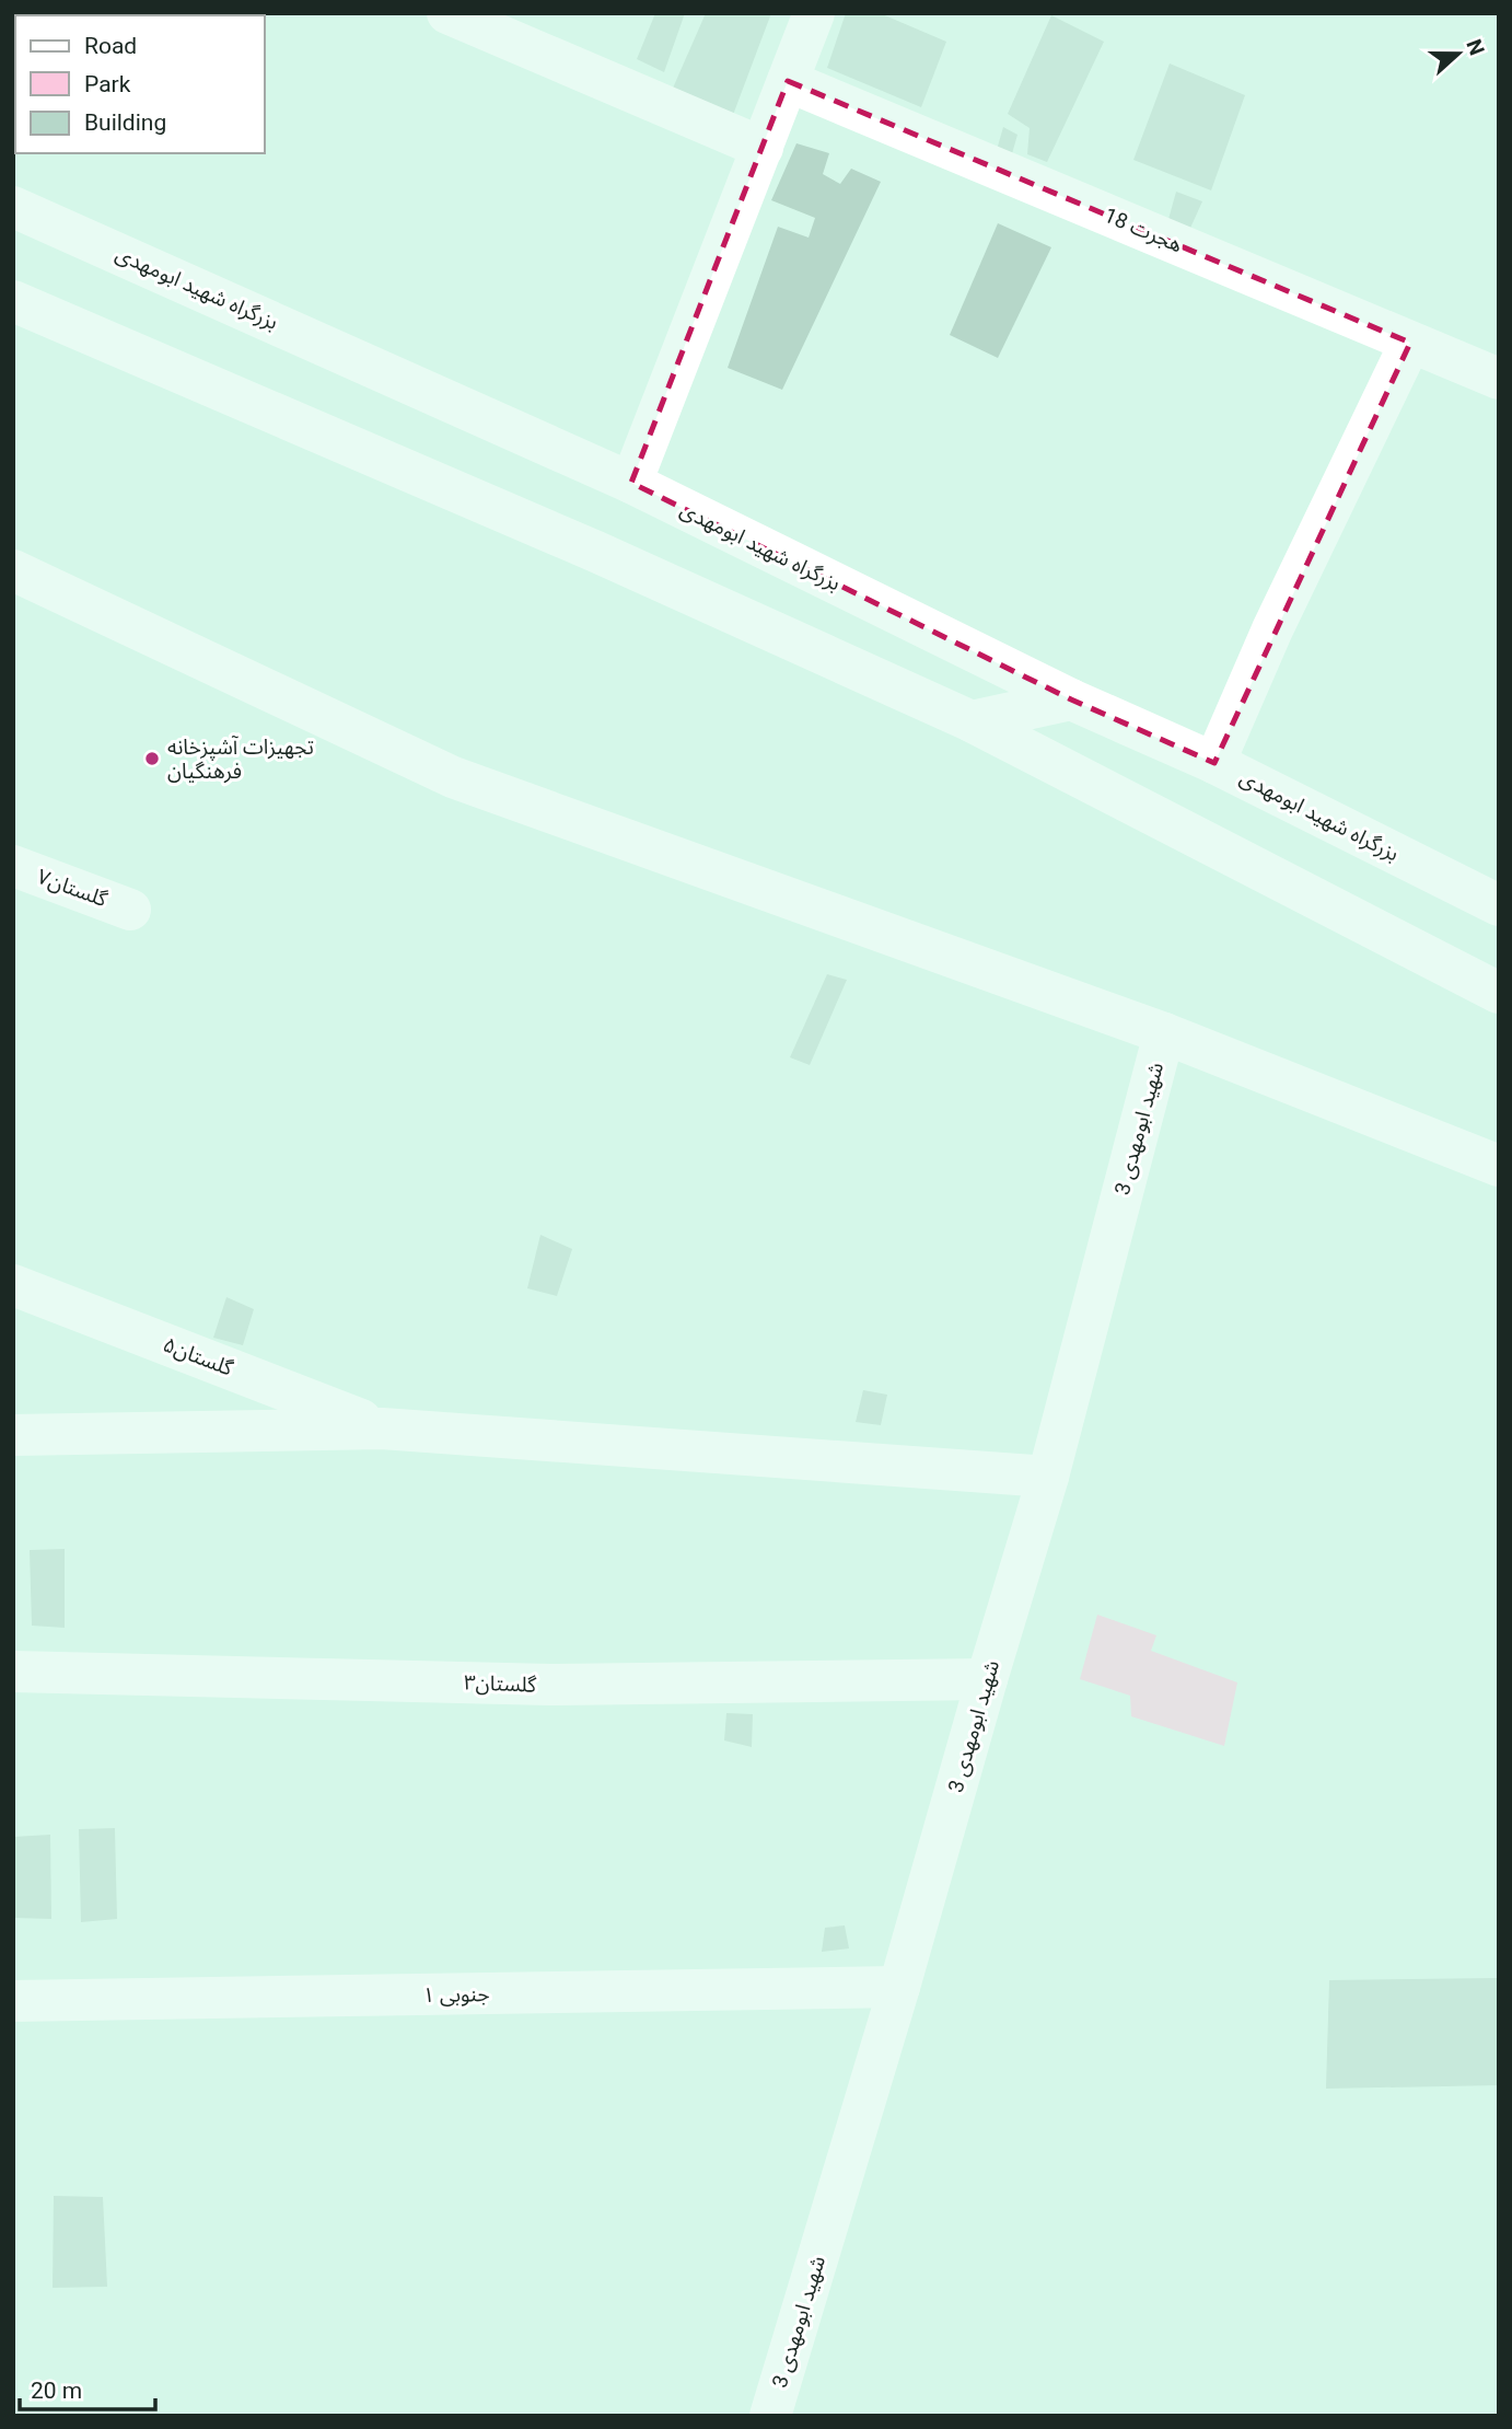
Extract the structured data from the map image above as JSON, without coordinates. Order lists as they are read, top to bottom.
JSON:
{
  "streets": {
    "main road": [
      "هجرت 18",
      "بزرگراه شهید ابومهدی",
      "گلستان۷",
      "شهید ابومهدی 3",
      "گلستان۵",
      "گلستان۳",
      "جنوبی ۱"
    ]
  },
  "crossings": [
    ["شهید ابومهدی 3", "گلستان۳"],
    ["شهید ابومهدی 3", "جنوبی ۱"]
  ],
  "places": ["تجهیزات آشپزخانه فرهنگیان"],
  "legend": ["Road", "Park", "Building"],
  "scale_bar": "20 m",
  "north": "right"
}
